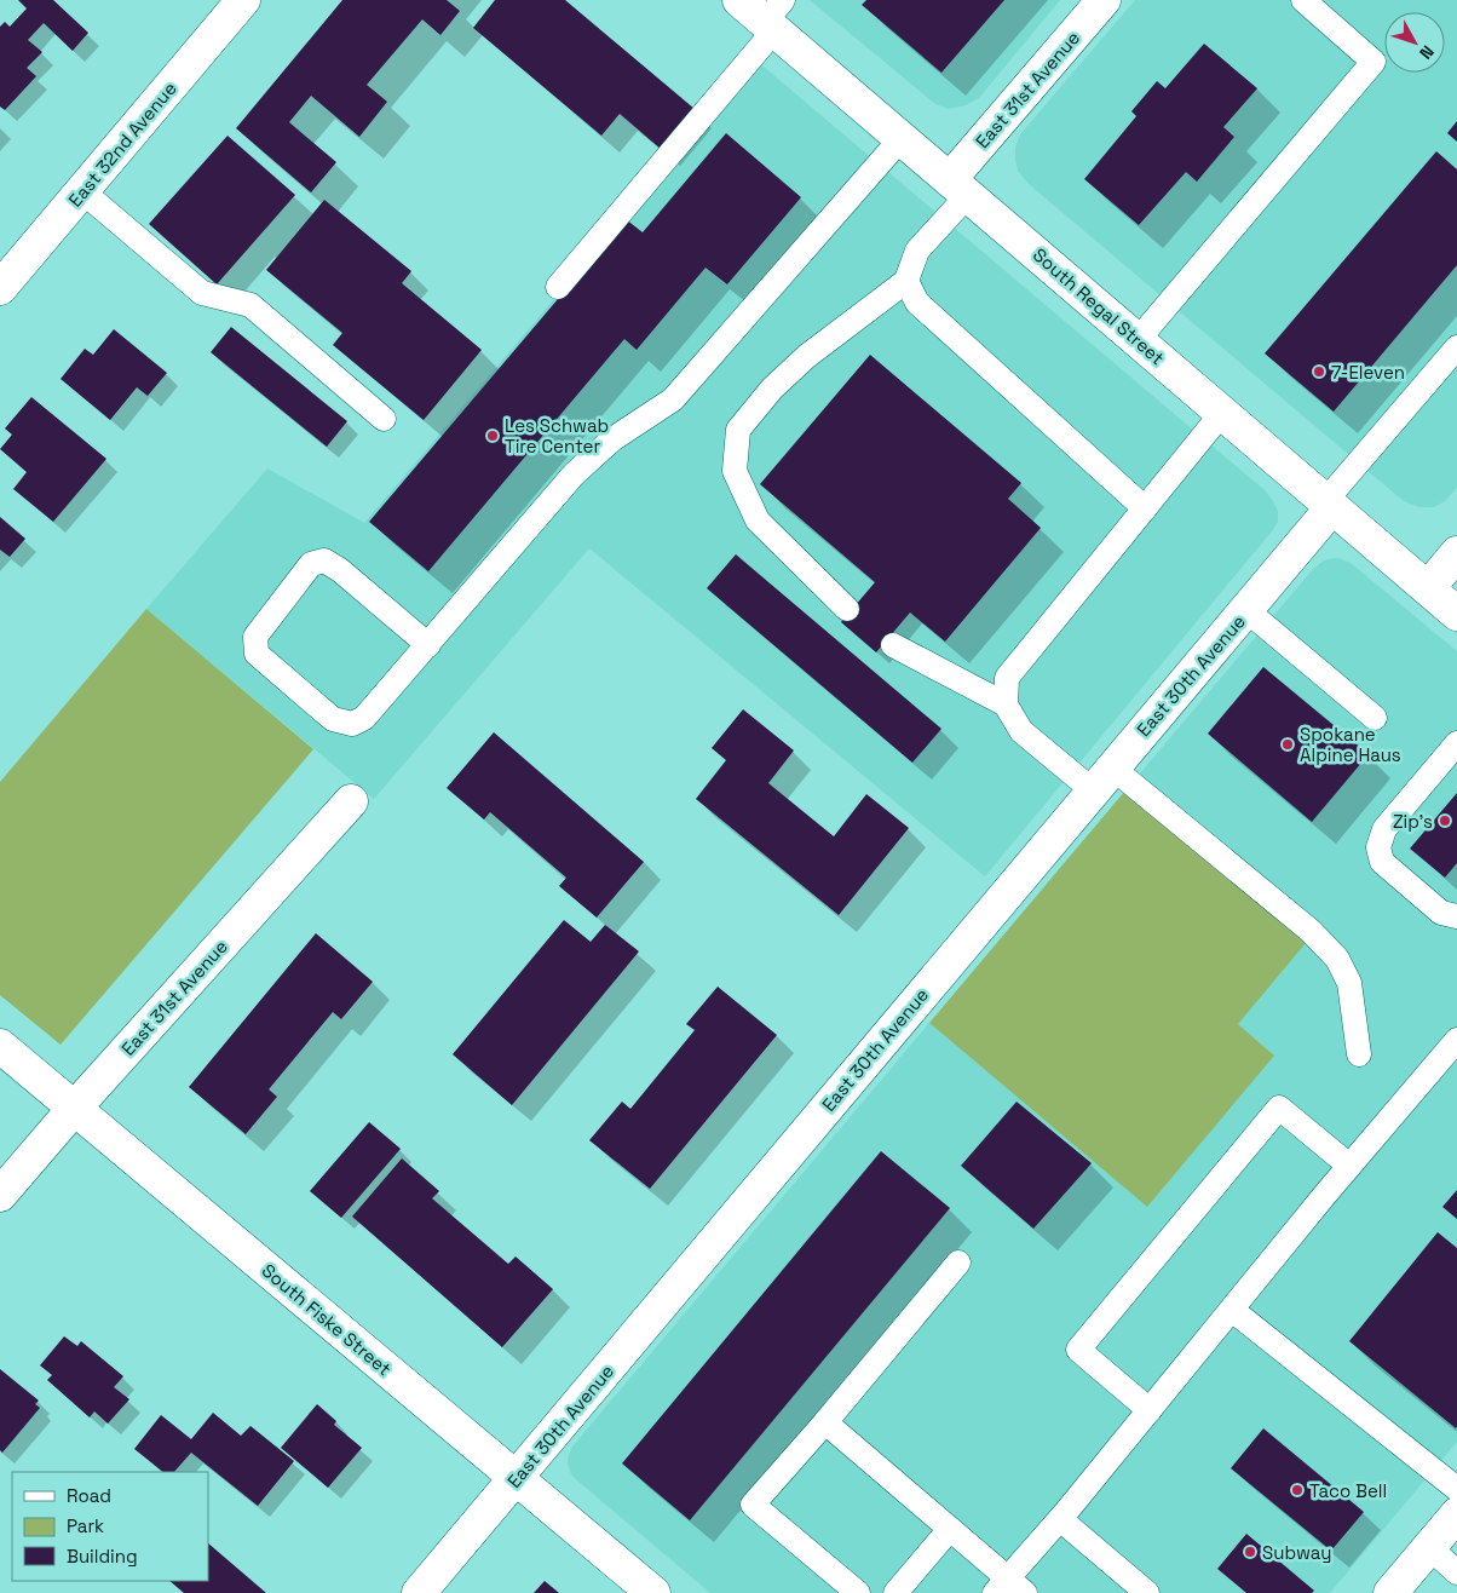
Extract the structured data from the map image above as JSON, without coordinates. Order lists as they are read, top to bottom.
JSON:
{
  "streets": {
    "street": [
      "East 31st Avenue",
      "East 32nd Avenue",
      "South Regal Street",
      "East 30th Avenue",
      "South Fiske Street"
    ]
  },
  "crossings": [
    ["East 31st Avenue", "South Regal Street"],
    ["East 31st Avenue", "South Fiske Street"],
    ["South Regal Street", "East 30th Avenue"],
    ["East 30th Avenue", "South Fiske Street"]
  ],
  "places": [
    "7-Eleven",
    "Les Schwab Tire Center",
    "Spokane Alpine Haus",
    "Zip's",
    "Taco Bell",
    "Subway"
  ],
  "legend": ["Road", "Park", "Building"],
  "north": "bottom right"
}
